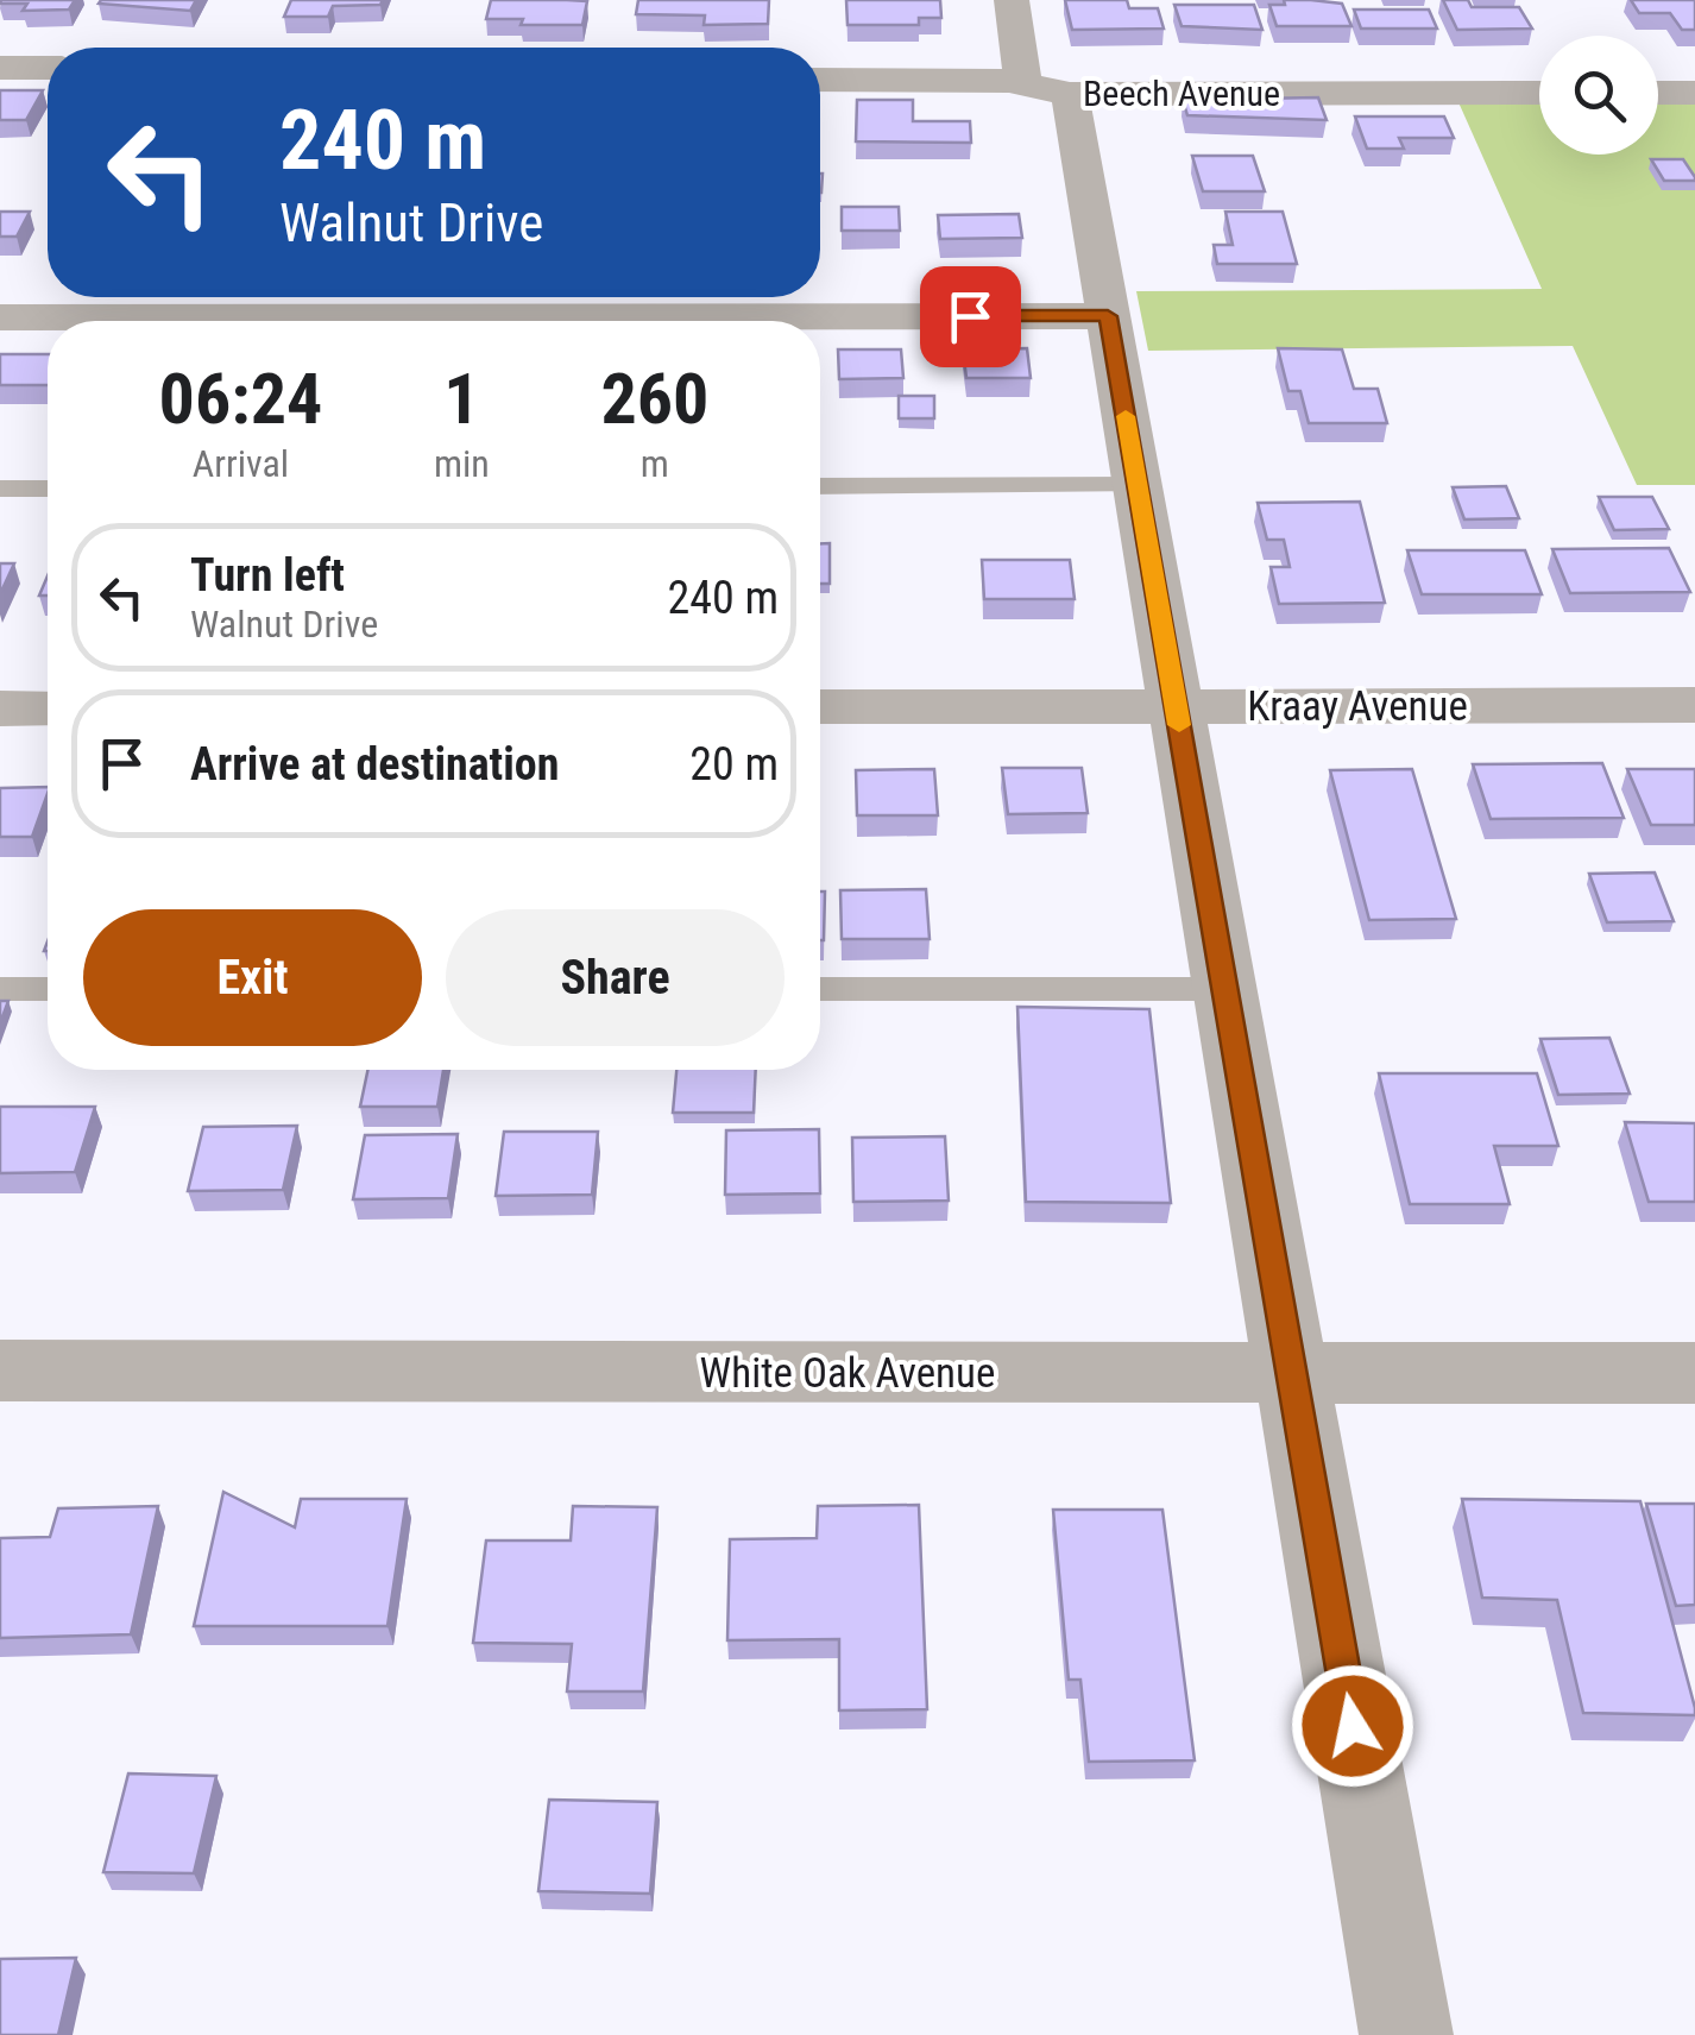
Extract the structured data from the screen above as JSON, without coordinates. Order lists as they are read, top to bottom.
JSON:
{
  "streets": {
    "street": ["Beech Avenue", "Kraay Avenue", "White Oak Avenue"]
  },
  "page": {
    "turn": ["240 m", "Walnut Drive"],
    "eta": [
      "06:24",
      "Arrival",
      "1",
      "min",
      "260",
      "m"
    ],
    "list": [
      {
        "name": "Turn left",
        "note": "Walnut Drive",
        "value": "240 m"
      },
      {
        "name": "Arrive at destination",
        "value": "20 m"
      }
    ],
    "buttons": ["Exit", "Share"]
  }
}
